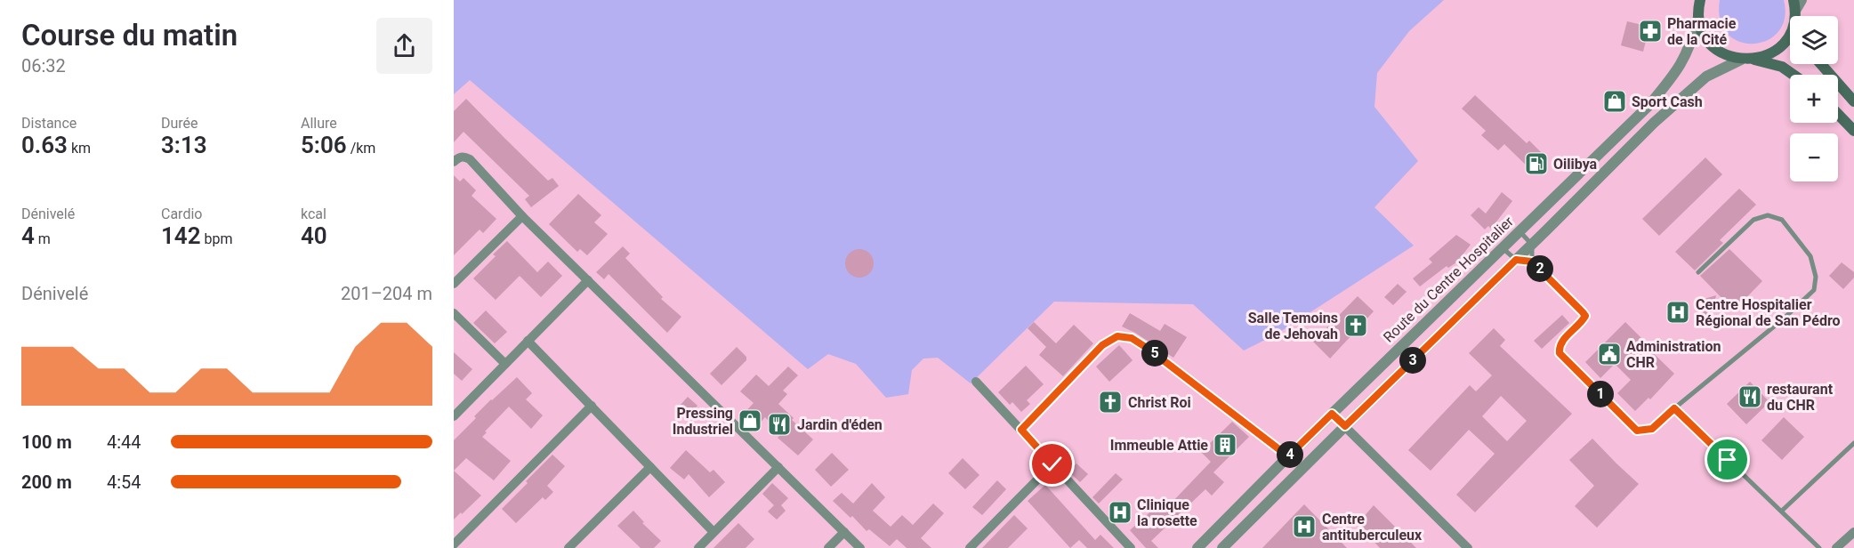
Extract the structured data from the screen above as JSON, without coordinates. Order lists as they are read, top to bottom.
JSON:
{
  "streets": {
    "street": ["Route du Centre Hospitalier"]
  },
  "places": {
    "pharmacy": ["Pharmacie de la Cité"],
    "shop": ["Sport Cash", "Pressing Industriel"],
    "fuel station": ["Oilibya"],
    "hospital": ["Centre Hospitalier Régional de San Pédro", "Clinique la rosette", "Centre antituberculeux"],
    "church": ["Salle Temoins de Jehovah", "Christ Roi"],
    "public building": ["Administration CHR"],
    "restaurant": ["restaurant du CHR", "Jardin d'éden"],
    "building": ["Immeuble Attie"]
  },
  "page": {
    "heading": ["Course du matin", "06:32"],
    "map_buttons": ["+", "−"],
    "stats": [
      ["Distance", "0.63 km"],
      ["Durée", "3:13"],
      ["Allure", "5:06 /km"],
      ["Dénivelé", "4 m"],
      ["Cardio", "142 bpm"],
      ["kcal", "40"]
    ],
    "pins": [
      "2",
      "5",
      "3",
      "1",
      "4"
    ],
    "chart": ["Dénivelé", "201–204 m"],
    "list": [
      {
        "name": "100 m",
        "note": "4:44"
      },
      {
        "name": "200 m",
        "note": "4:54"
      }
    ]
  }
}
